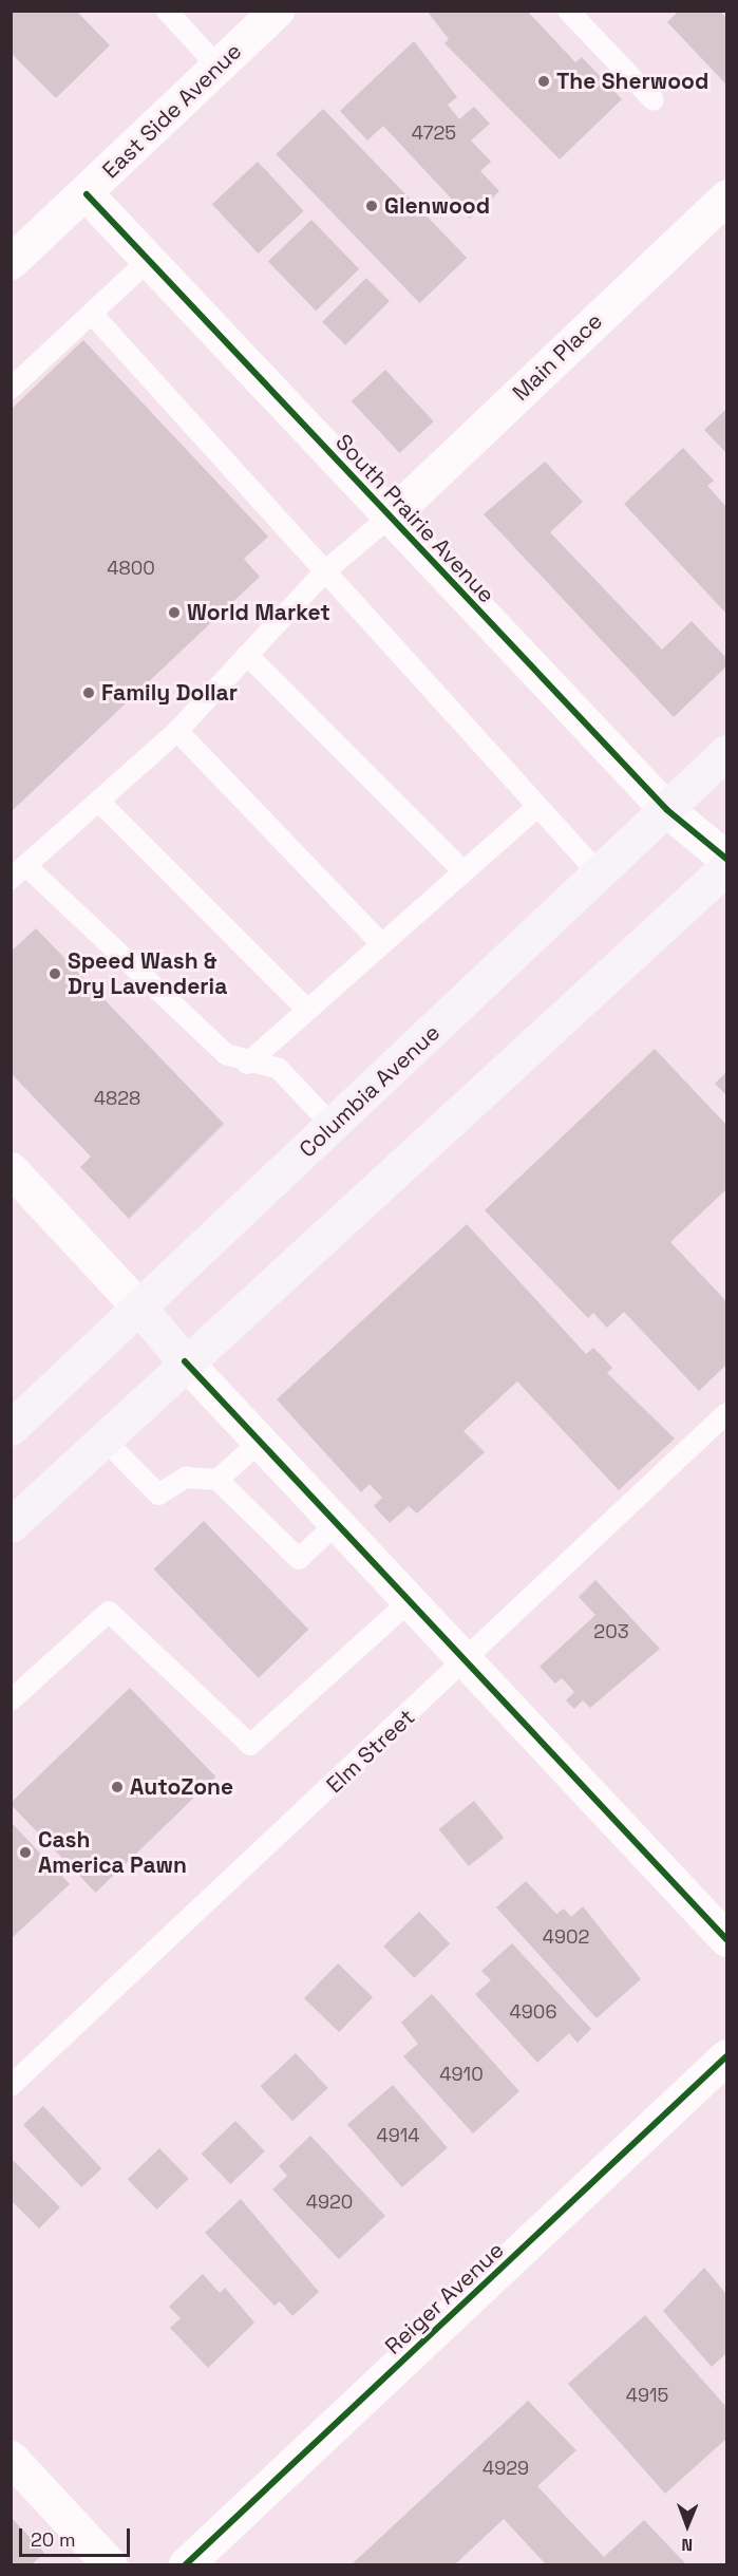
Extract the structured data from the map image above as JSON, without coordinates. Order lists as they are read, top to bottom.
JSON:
{
  "streets": {
    "main road": ["Columbia Avenue"],
    "street": [
      "East Side Avenue",
      "Main Place",
      "South Prairie Avenue",
      "Reiger Avenue"
    ],
    "lane": ["Elm Street"]
  },
  "crossings": [
    ["East Side Avenue", "South Prairie Avenue"],
    ["Main Place", "South Prairie Avenue"],
    ["South Prairie Avenue", "Columbia Avenue"]
  ],
  "places": [
    "The Sherwood",
    "Glenwood",
    "World Market",
    "Family Dollar",
    "Speed Wash & Dry Lavenderia",
    "AutoZone",
    "Cash America Pawn"
  ],
  "house_numbers": [
    "4725",
    "4800",
    "4828",
    "203",
    "4902",
    "4906",
    "4910",
    "4914",
    "4920",
    "4915",
    "4929"
  ],
  "scale_bar": "20 m",
  "north": "bottom"
}
